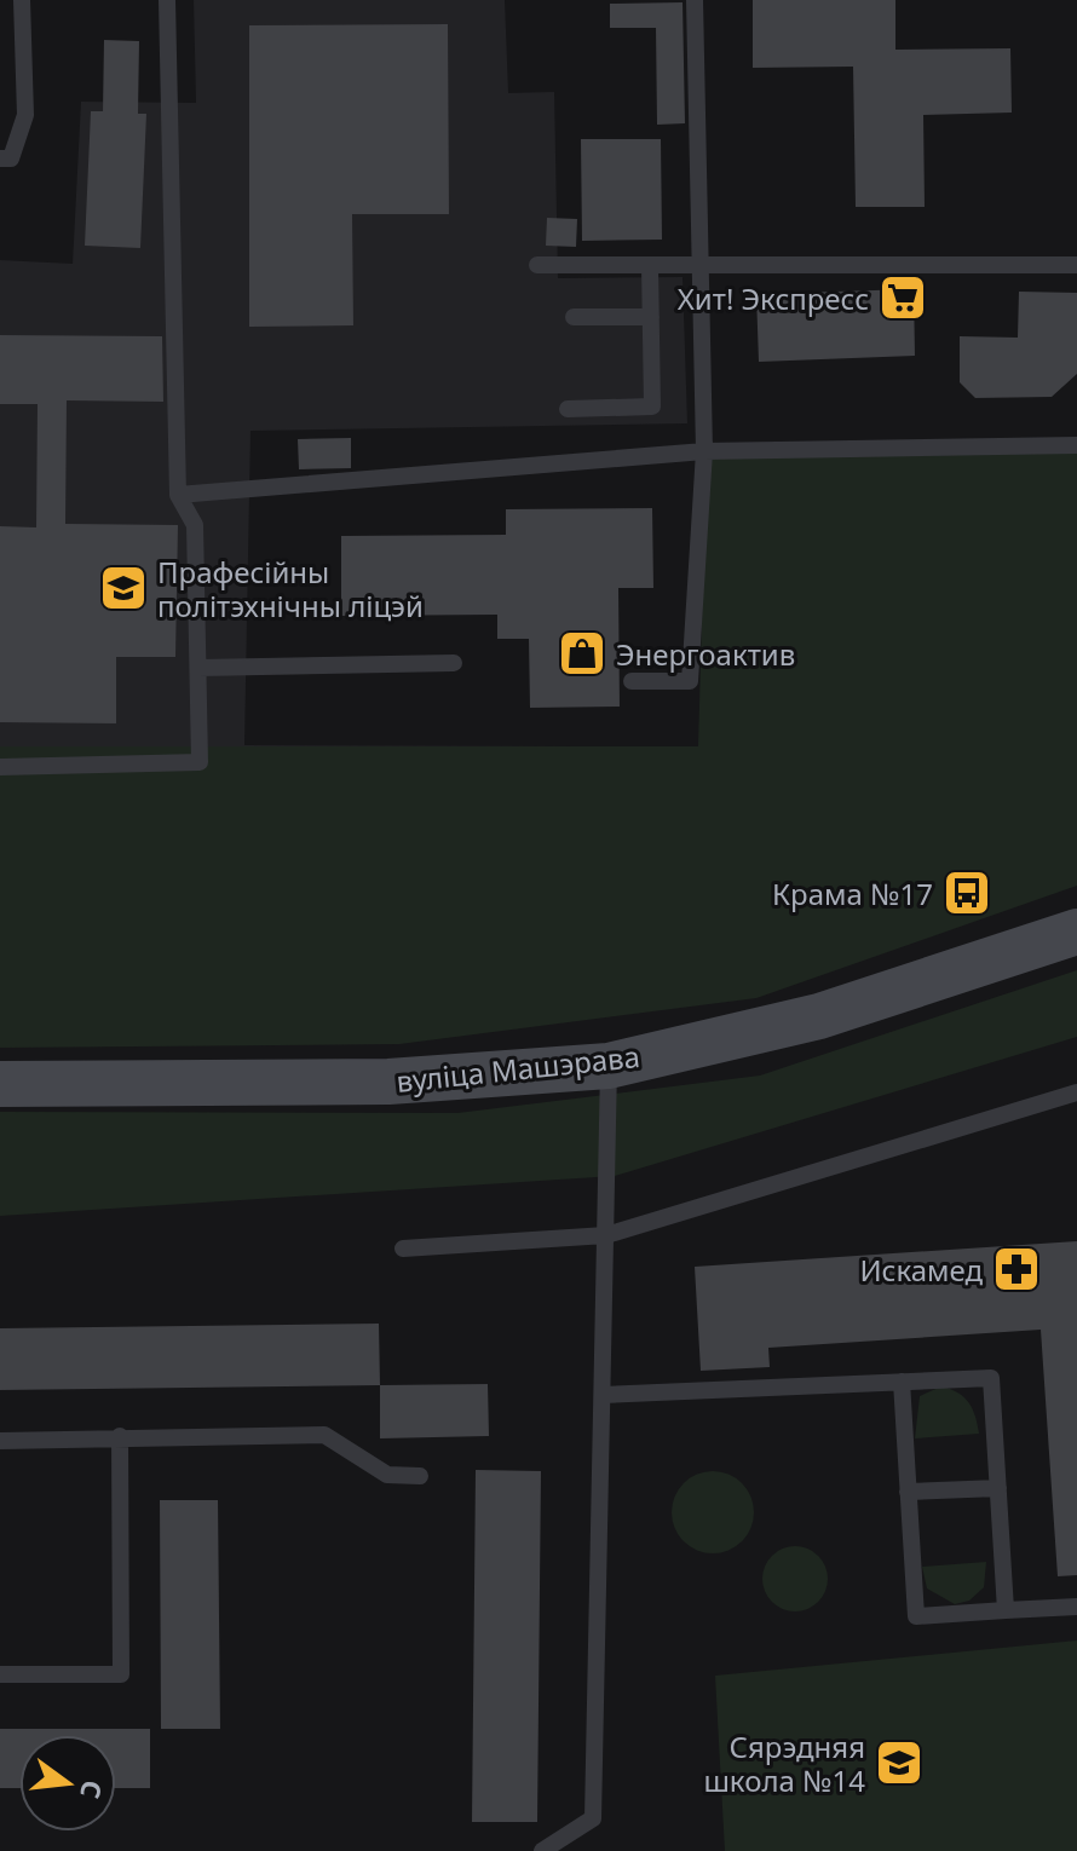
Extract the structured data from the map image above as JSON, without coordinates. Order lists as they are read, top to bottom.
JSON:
{
  "streets": {
    "street": ["вуліца Машэрава"]
  },
  "places": {
    "supermarket": ["Хит! Экспресс"],
    "school or university": ["Прафесійны політэхнічны ліцэй", "Сярэдняя школа №14"],
    "shop": ["Энергоактив"],
    "bus stop": ["Крама №17"],
    "pharmacy": ["Искамед"]
  },
  "north": "right"
}
